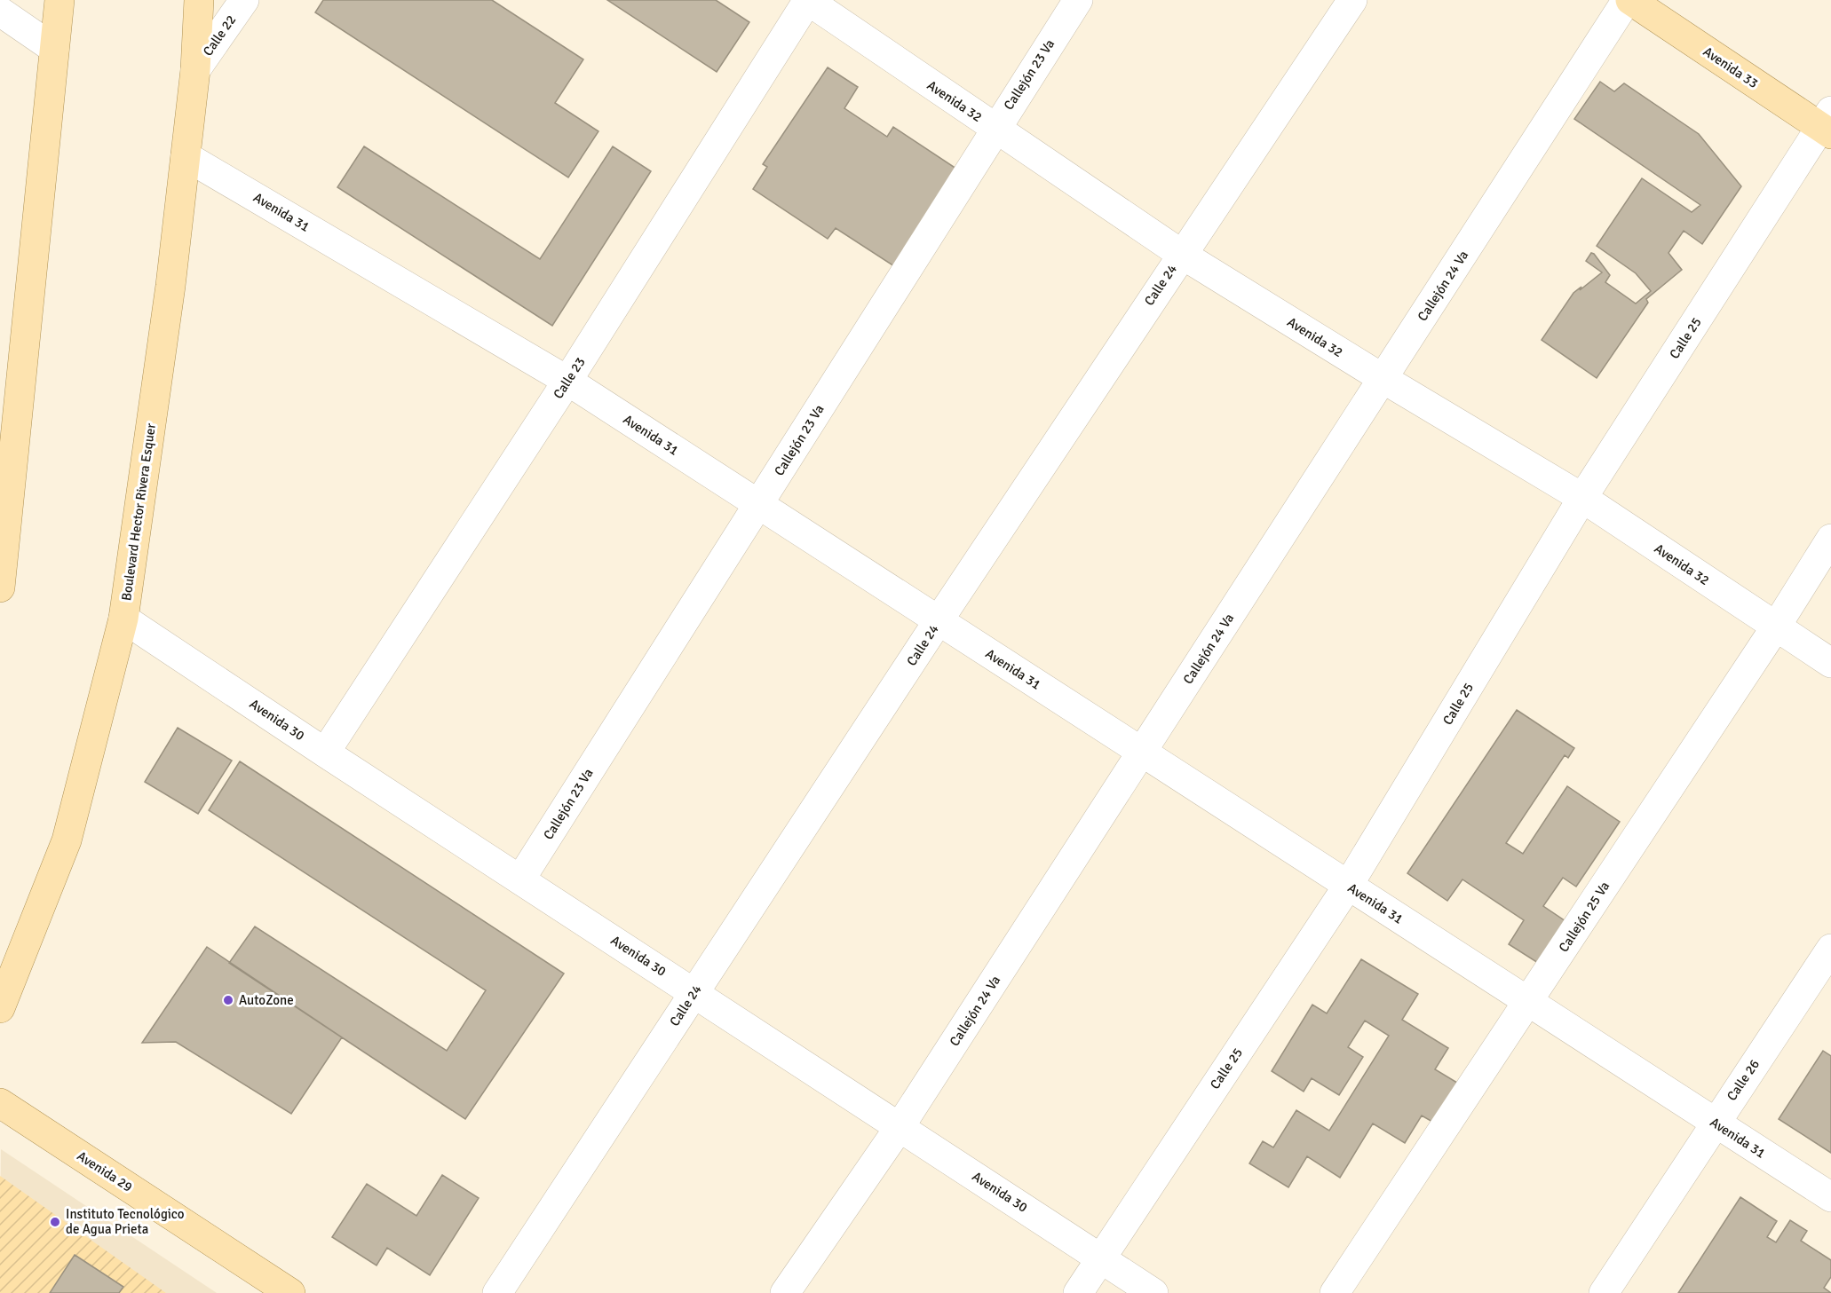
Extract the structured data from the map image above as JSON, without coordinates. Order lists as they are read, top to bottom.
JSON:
{
  "streets": {
    "main road": ["Avenida 33", "Boulevard Hector Rivera Esquer", "Avenida 29"],
    "street": [
      "Calle 22",
      "Callejón 23 Va",
      "Avenida 32",
      "Avenida 31",
      "Calle 24",
      "Callejón 24 Va",
      "Calle 25",
      "Calle 23",
      "Avenida 30",
      "Callejón 25 Va",
      "Calle 26"
    ]
  },
  "crossings": [
    ["Calle 22", "Boulevard Hector Rivera Esquer"],
    ["Avenida 33", "Callejón 24 Va"],
    ["Avenida 33", "Calle 25"],
    ["Callejón 23 Va", "Avenida 32"],
    ["Callejón 23 Va", "Avenida 31"],
    ["Callejón 23 Va", "Avenida 30"],
    ["Avenida 32", "Calle 24"],
    ["Avenida 32", "Callejón 24 Va"],
    ["Avenida 32", "Calle 25"],
    ["Avenida 32", "Calle 23"],
    ["Avenida 32", "Callejón 25 Va"],
    ["Avenida 31", "Calle 24"],
    ["Avenida 31", "Callejón 24 Va"],
    ["Avenida 31", "Calle 25"],
    ["Avenida 31", "Calle 23"],
    ["Avenida 31", "Boulevard Hector Rivera Esquer"],
    ["Avenida 31", "Callejón 25 Va"],
    ["Avenida 31", "Calle 26"],
    ["Calle 24", "Avenida 30"],
    ["Callejón 24 Va", "Avenida 30"],
    ["Calle 25", "Avenida 30"],
    ["Calle 23", "Avenida 30"],
    ["Boulevard Hector Rivera Esquer", "Avenida 30"]
  ],
  "places": ["AutoZone", "Instituto Tecnológico de Agua Prieta"]
}
